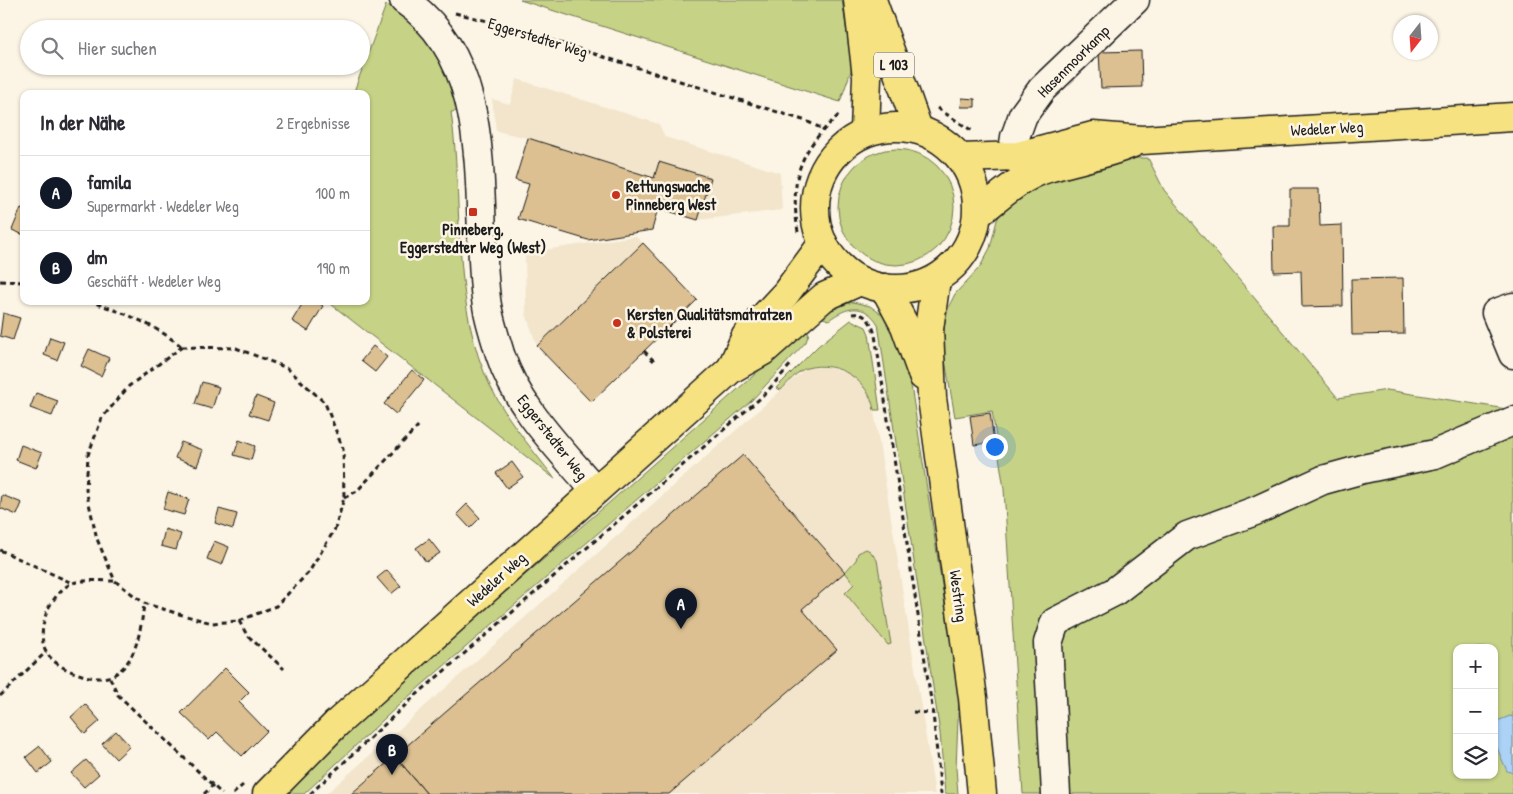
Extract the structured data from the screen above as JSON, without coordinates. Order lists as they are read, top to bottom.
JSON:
{
  "streets": {
    "main road": ["L 103", "Wedeler Weg", "Westring"],
    "street": ["Eggerstedter Weg", "Hasenmoorkamp"]
  },
  "crossings": [
    ["Eggerstedter Weg", "L 103"],
    ["Eggerstedter Weg", "Wedeler Weg"],
    ["Eggerstedter Weg", "Westring"],
    ["Hasenmoorkamp", "Wedeler Weg"],
    ["L 103", "Wedeler Weg"],
    ["L 103", "Westring"],
    ["Wedeler Weg", "Westring"]
  ],
  "places": {
    "other": ["Rettungswache Pinneberg West", "Kersten Qualitätsmatratzen & Polsterei"],
    "transit": ["Pinneberg, Eggerstedter Weg (West)"]
  },
  "north": "bottom",
  "page": {
    "search": "Hier suchen",
    "heading": ["In der Nähe", "2 Ergebnisse"],
    "list": [
      {
        "mark": "A",
        "name": "famila",
        "note": "Supermarkt · Wedeler Weg",
        "value": "100 m"
      },
      {
        "mark": "B",
        "name": "dm",
        "note": "Geschäft · Wedeler Weg",
        "value": "190 m"
      }
    ],
    "pins": ["A", "B"],
    "map_buttons": ["+", "−"]
  }
}
